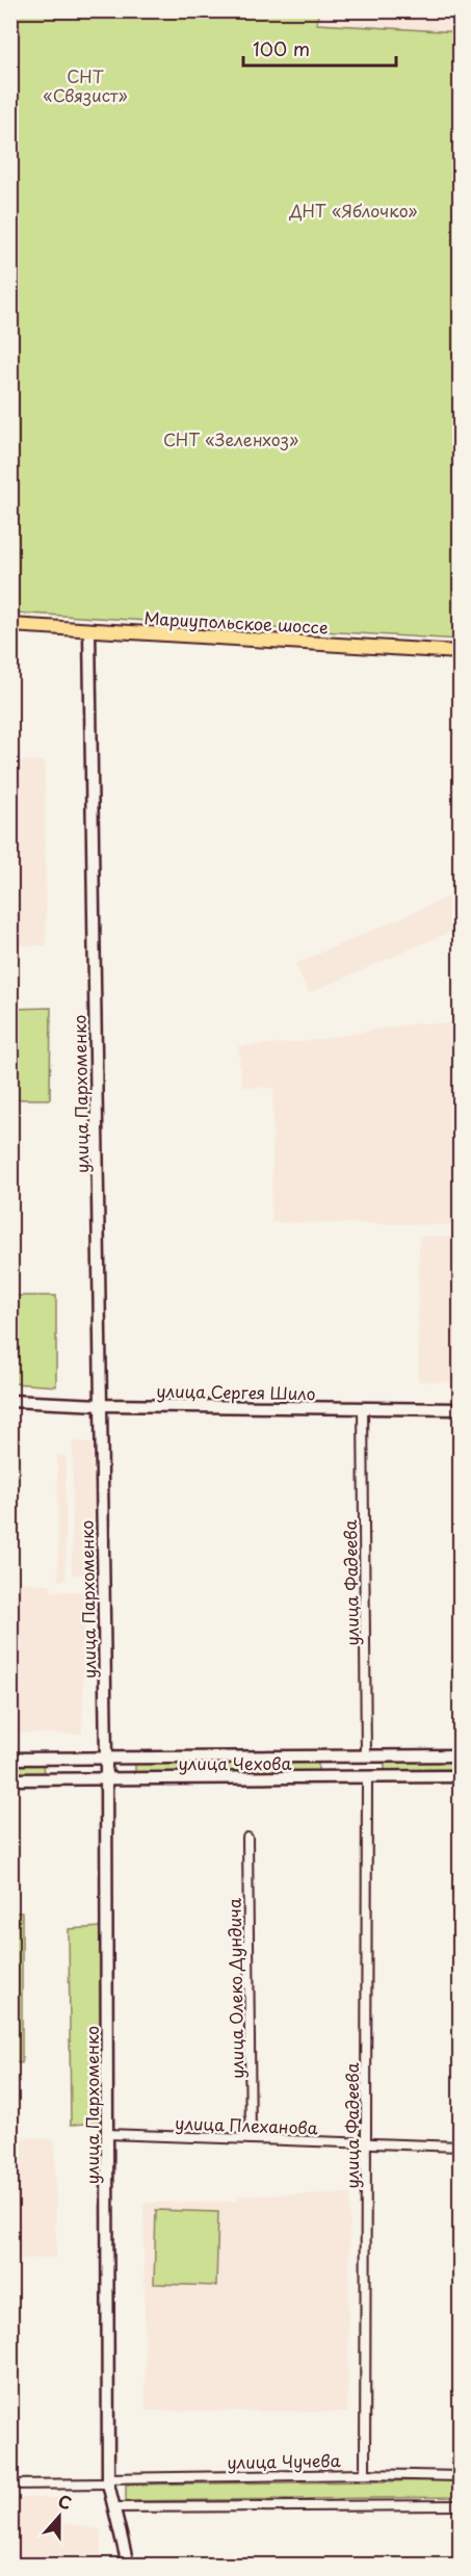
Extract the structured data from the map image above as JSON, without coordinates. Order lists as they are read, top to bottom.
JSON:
{
  "streets": {
    "main road": ["Мариупольское шоссе"],
    "street": [
      "улица Пархоменко",
      "улица Сергея Шило",
      "улица Фадеева",
      "улица Чехова",
      "улица Олеко Дундича",
      "улица Плеханова",
      "улица Чучева"
    ]
  },
  "crossings": [
    ["Мариупольское шоссе", "улица Пархоменко"],
    ["улица Пархоменко", "улица Сергея Шило"],
    ["улица Пархоменко", "улица Чехова"],
    ["улица Пархоменко", "улица Плеханова"],
    ["улица Пархоменко", "улица Чучева"],
    ["улица Сергея Шило", "улица Фадеева"],
    ["улица Фадеева", "улица Чехова"],
    ["улица Фадеева", "улица Плеханова"],
    ["улица Фадеева", "улица Чучева"],
    ["улица Олеко Дундича", "улица Плеханова"]
  ],
  "parks": ["СНТ «Связист»", "ДНТ «Яблочко»", "СНТ «Зеленхоз»"],
  "scale_bar": "100 m",
  "north": "top"
}
